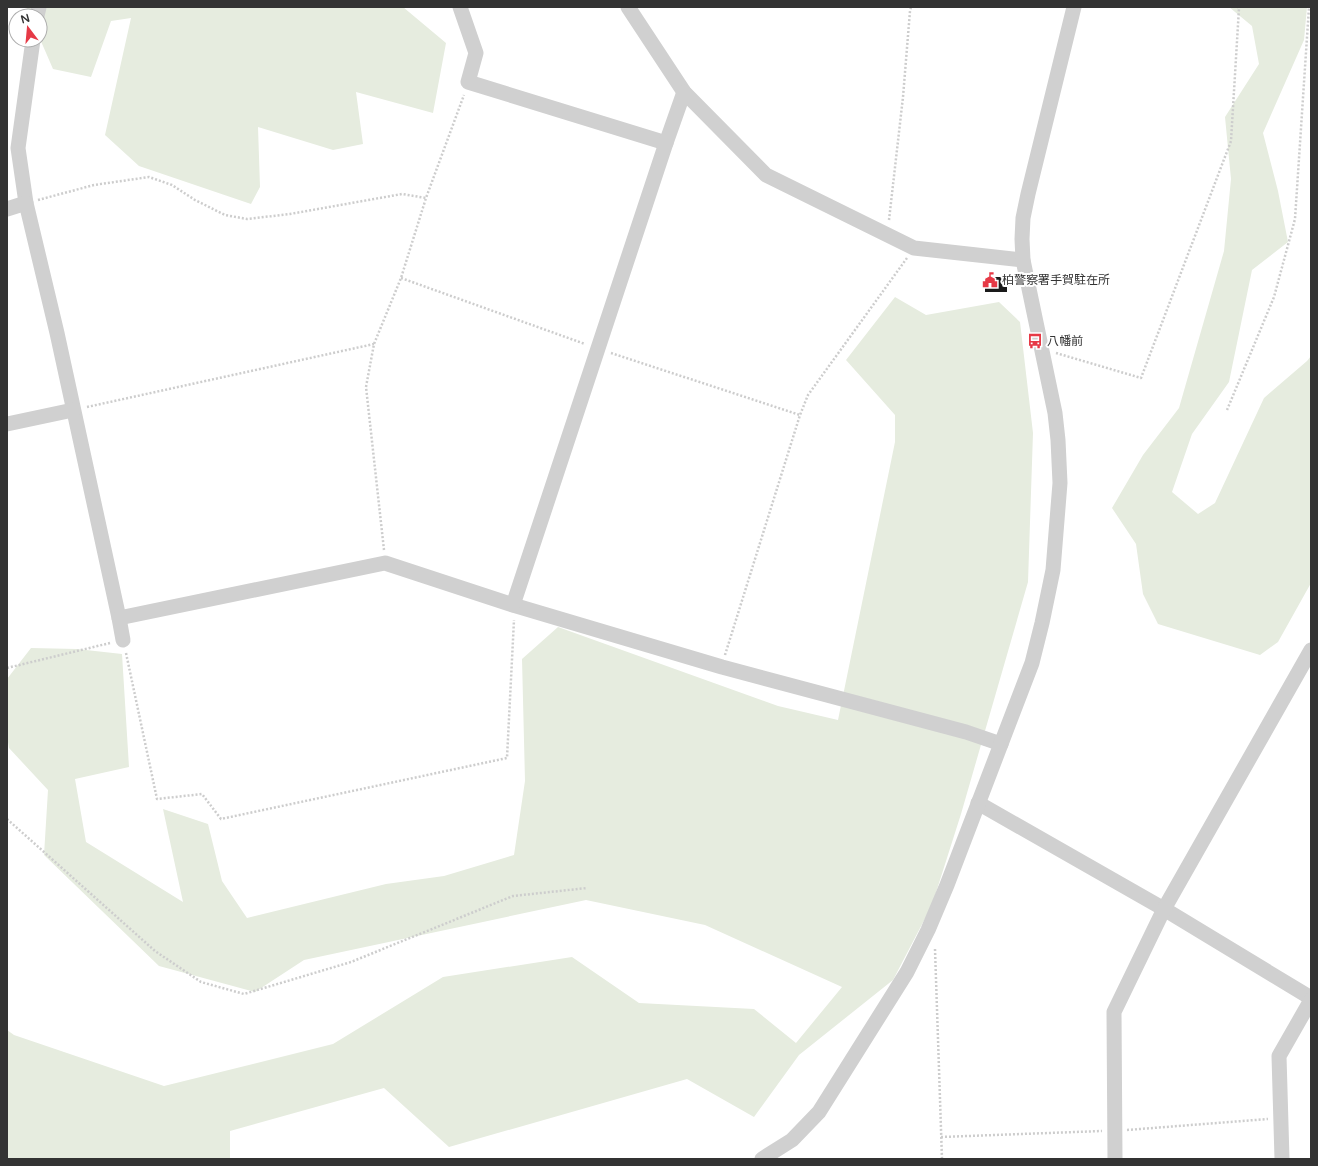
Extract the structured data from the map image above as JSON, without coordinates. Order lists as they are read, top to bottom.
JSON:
{
  "places": {
    "public building": ["柏警察署手賀駐在所"],
    "bus stop": ["八幡前"]
  },
  "north": "top"
}
